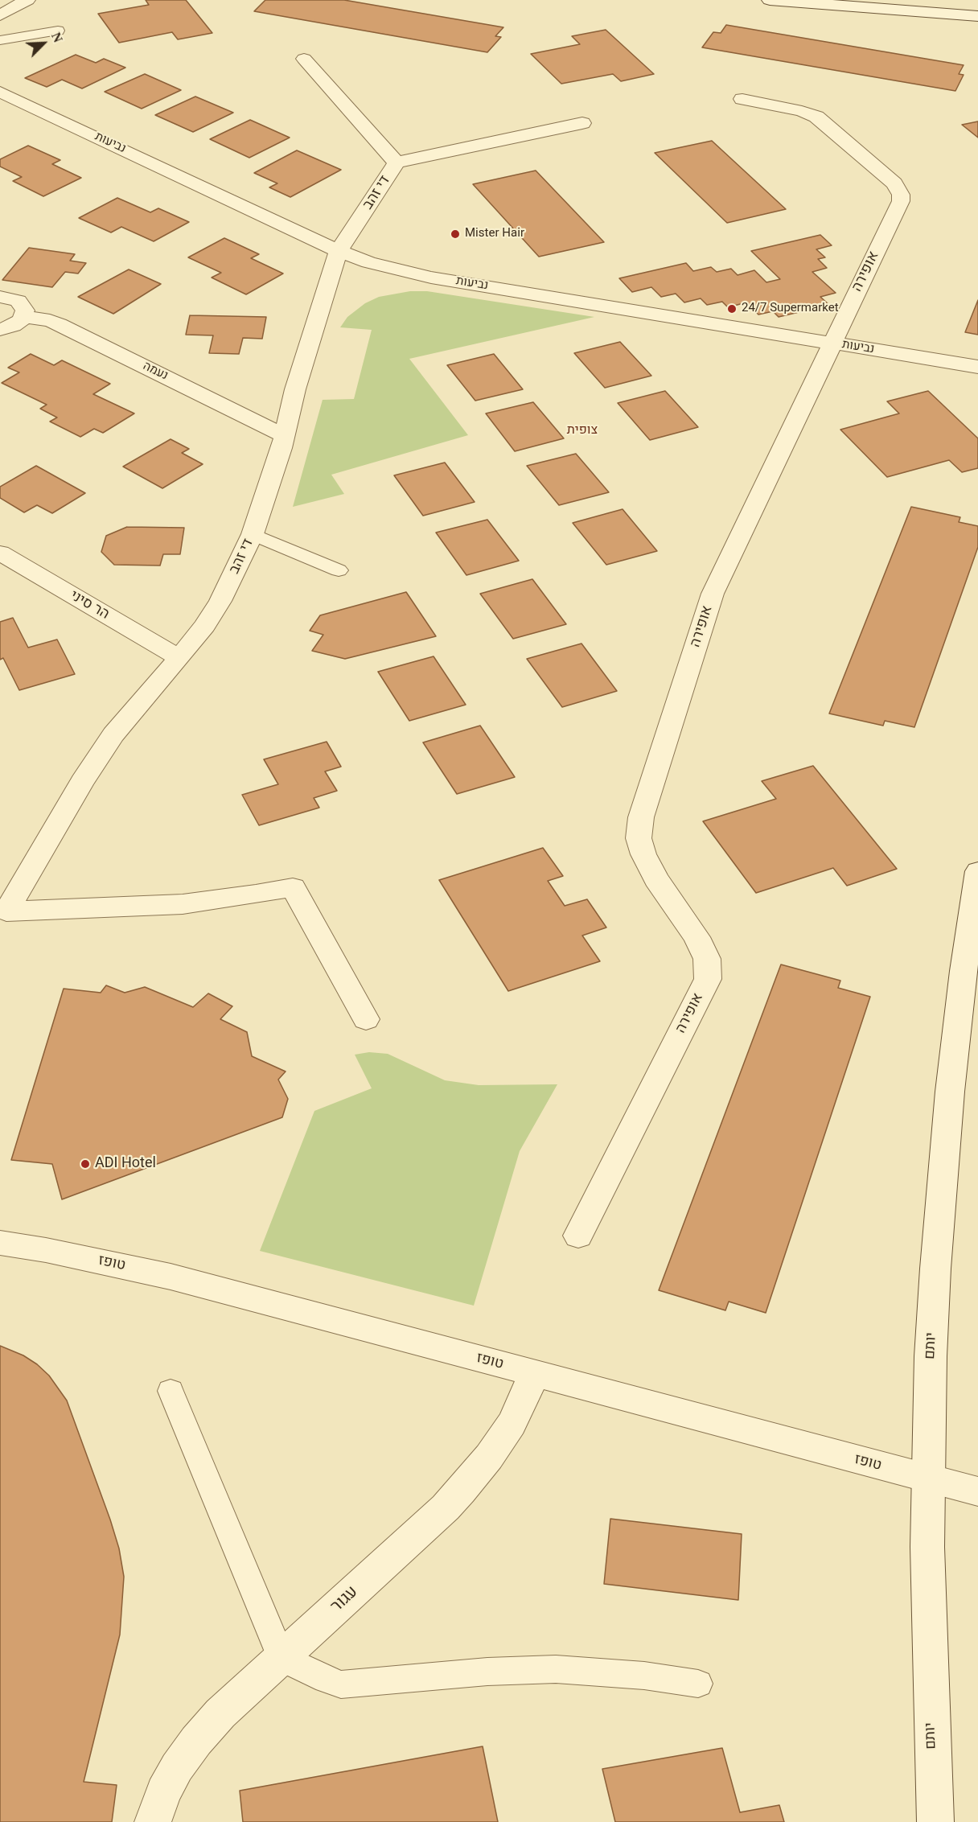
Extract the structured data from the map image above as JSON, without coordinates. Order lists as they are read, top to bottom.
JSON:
{
  "streets": {
    "street": [
      "נביעות",
      "די זהב",
      "אופירה",
      "נעמה",
      "הר סיני",
      "טופז",
      "יותם",
      "עגור"
    ]
  },
  "crossings": [
    ["נביעות", "די זהב"],
    ["נביעות", "אופירה"],
    ["די זהב", "נעמה"],
    ["די זהב", "הר סיני"],
    ["טופז", "יותם"],
    ["טופז", "עגור"]
  ],
  "districts": ["צופית"],
  "places": ["Mister Hair", "24/7 Supermarket", "ADI Hotel"],
  "north": "top right"
}
